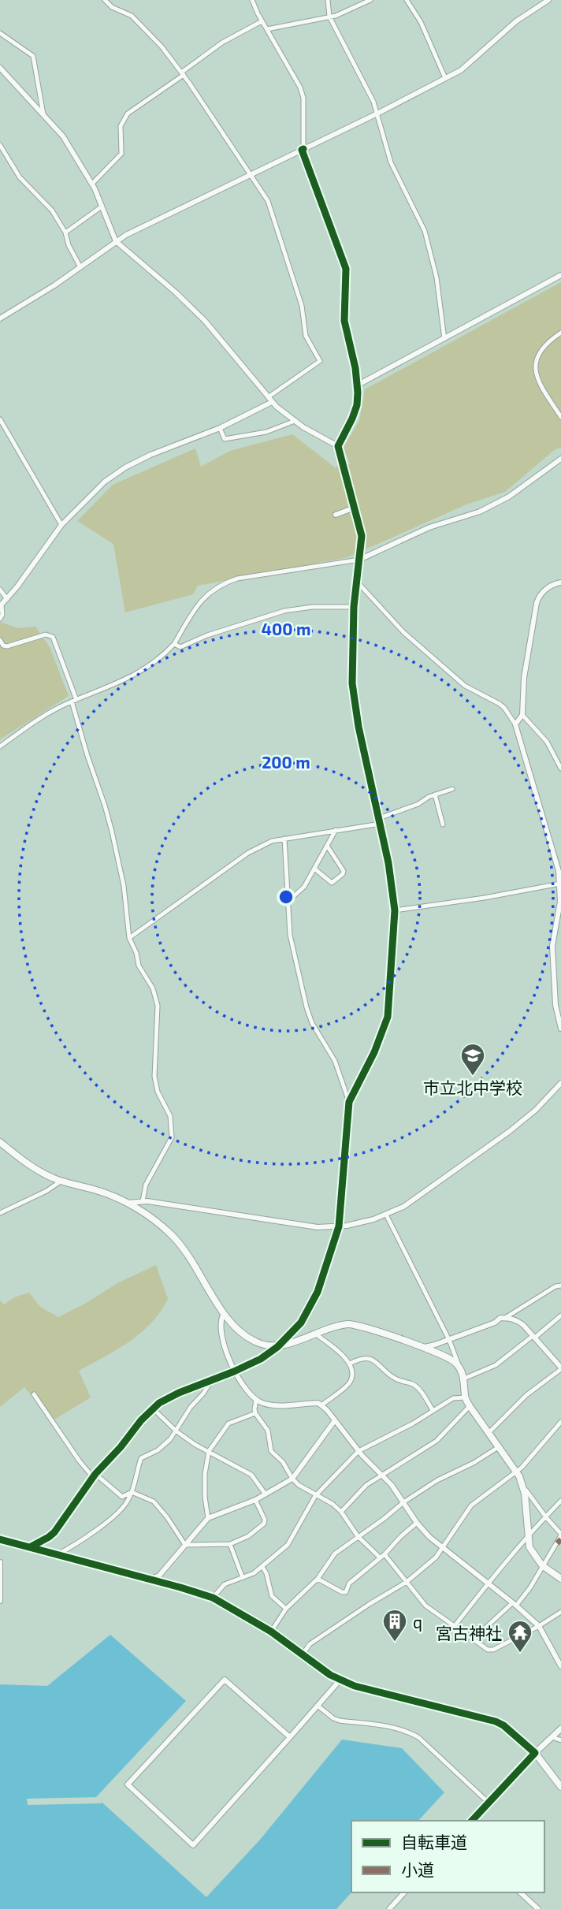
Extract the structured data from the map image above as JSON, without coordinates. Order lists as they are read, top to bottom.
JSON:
{
  "places": {
    "school or university": ["市立北中学校"],
    "building": ["q"],
    "temple": ["宮古神社"]
  },
  "legend": ["自転車道", "小道"],
  "rings": ["400 m", "200 m"]
}
